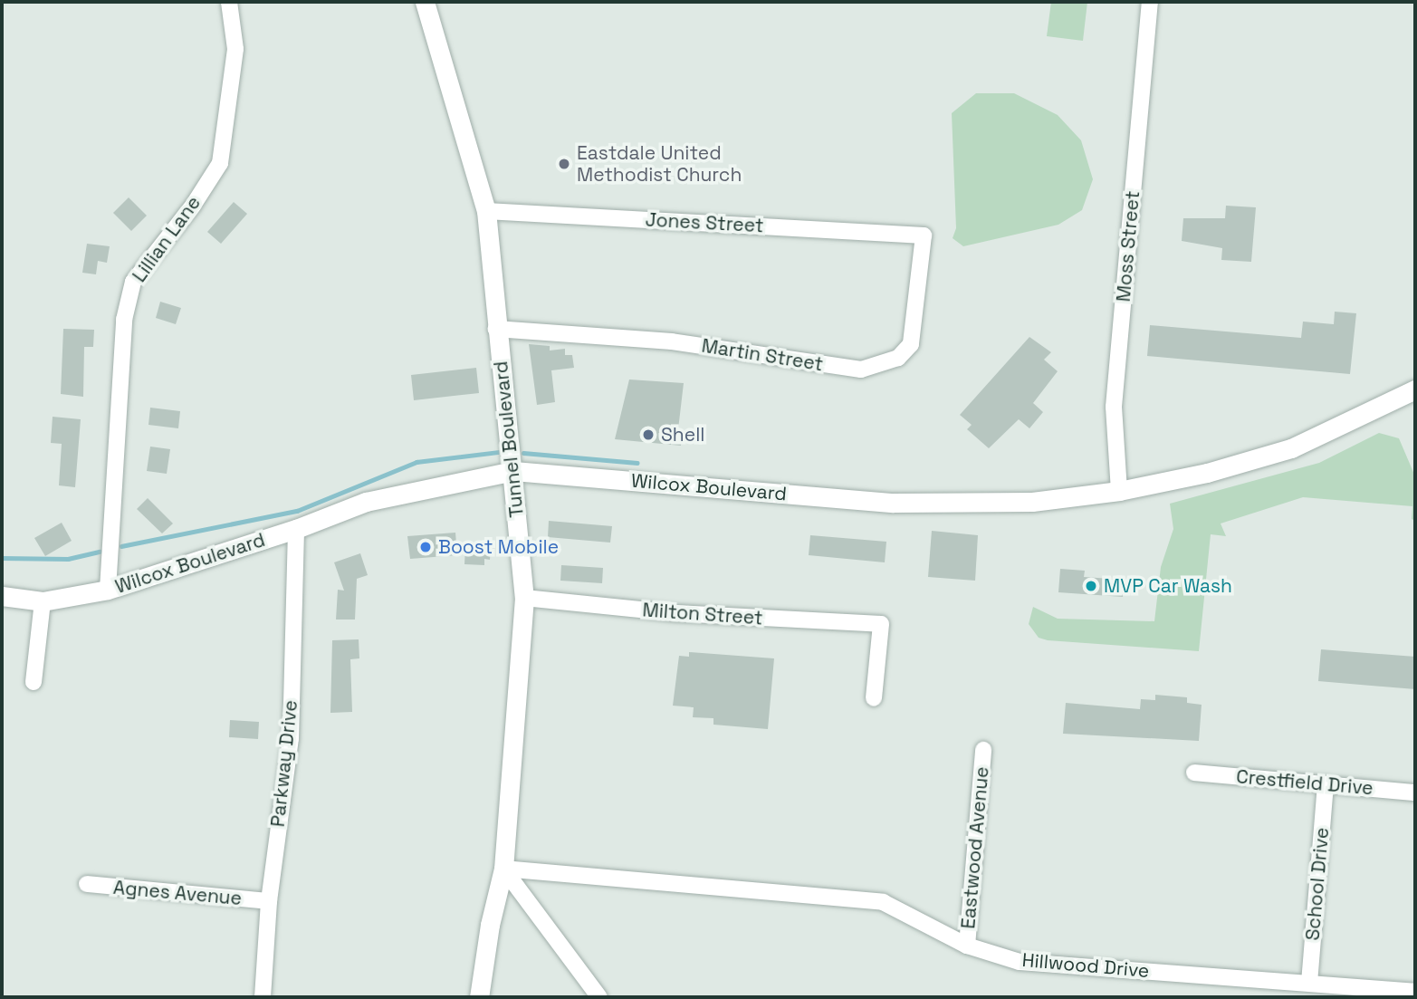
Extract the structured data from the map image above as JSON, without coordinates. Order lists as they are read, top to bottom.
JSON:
{
  "streets": {
    "main road": ["Tunnel Boulevard", "Wilcox Boulevard"],
    "street": [
      "Jones Street",
      "Lillian Lane",
      "Moss Street",
      "Martin Street",
      "Milton Street",
      "Parkway Drive",
      "Crestfield Drive",
      "Eastwood Avenue",
      "School Drive",
      "Agnes Avenue",
      "Hillwood Drive"
    ]
  },
  "crossings": [
    ["Jones Street", "Martin Street"],
    ["Jones Street", "Tunnel Boulevard"],
    ["Lillian Lane", "Wilcox Boulevard"],
    ["Moss Street", "Wilcox Boulevard"],
    ["Martin Street", "Tunnel Boulevard"],
    ["Tunnel Boulevard", "Wilcox Boulevard"],
    ["Tunnel Boulevard", "Milton Street"],
    ["Tunnel Boulevard", "Hillwood Drive"],
    ["Wilcox Boulevard", "Parkway Drive"],
    ["Parkway Drive", "Agnes Avenue"],
    ["Crestfield Drive", "School Drive"],
    ["Eastwood Avenue", "Hillwood Drive"],
    ["School Drive", "Hillwood Drive"]
  ],
  "places": [
    "Eastdale United Methodist Church",
    "Shell",
    "Boost Mobile",
    "MVP Car Wash"
  ]
}
